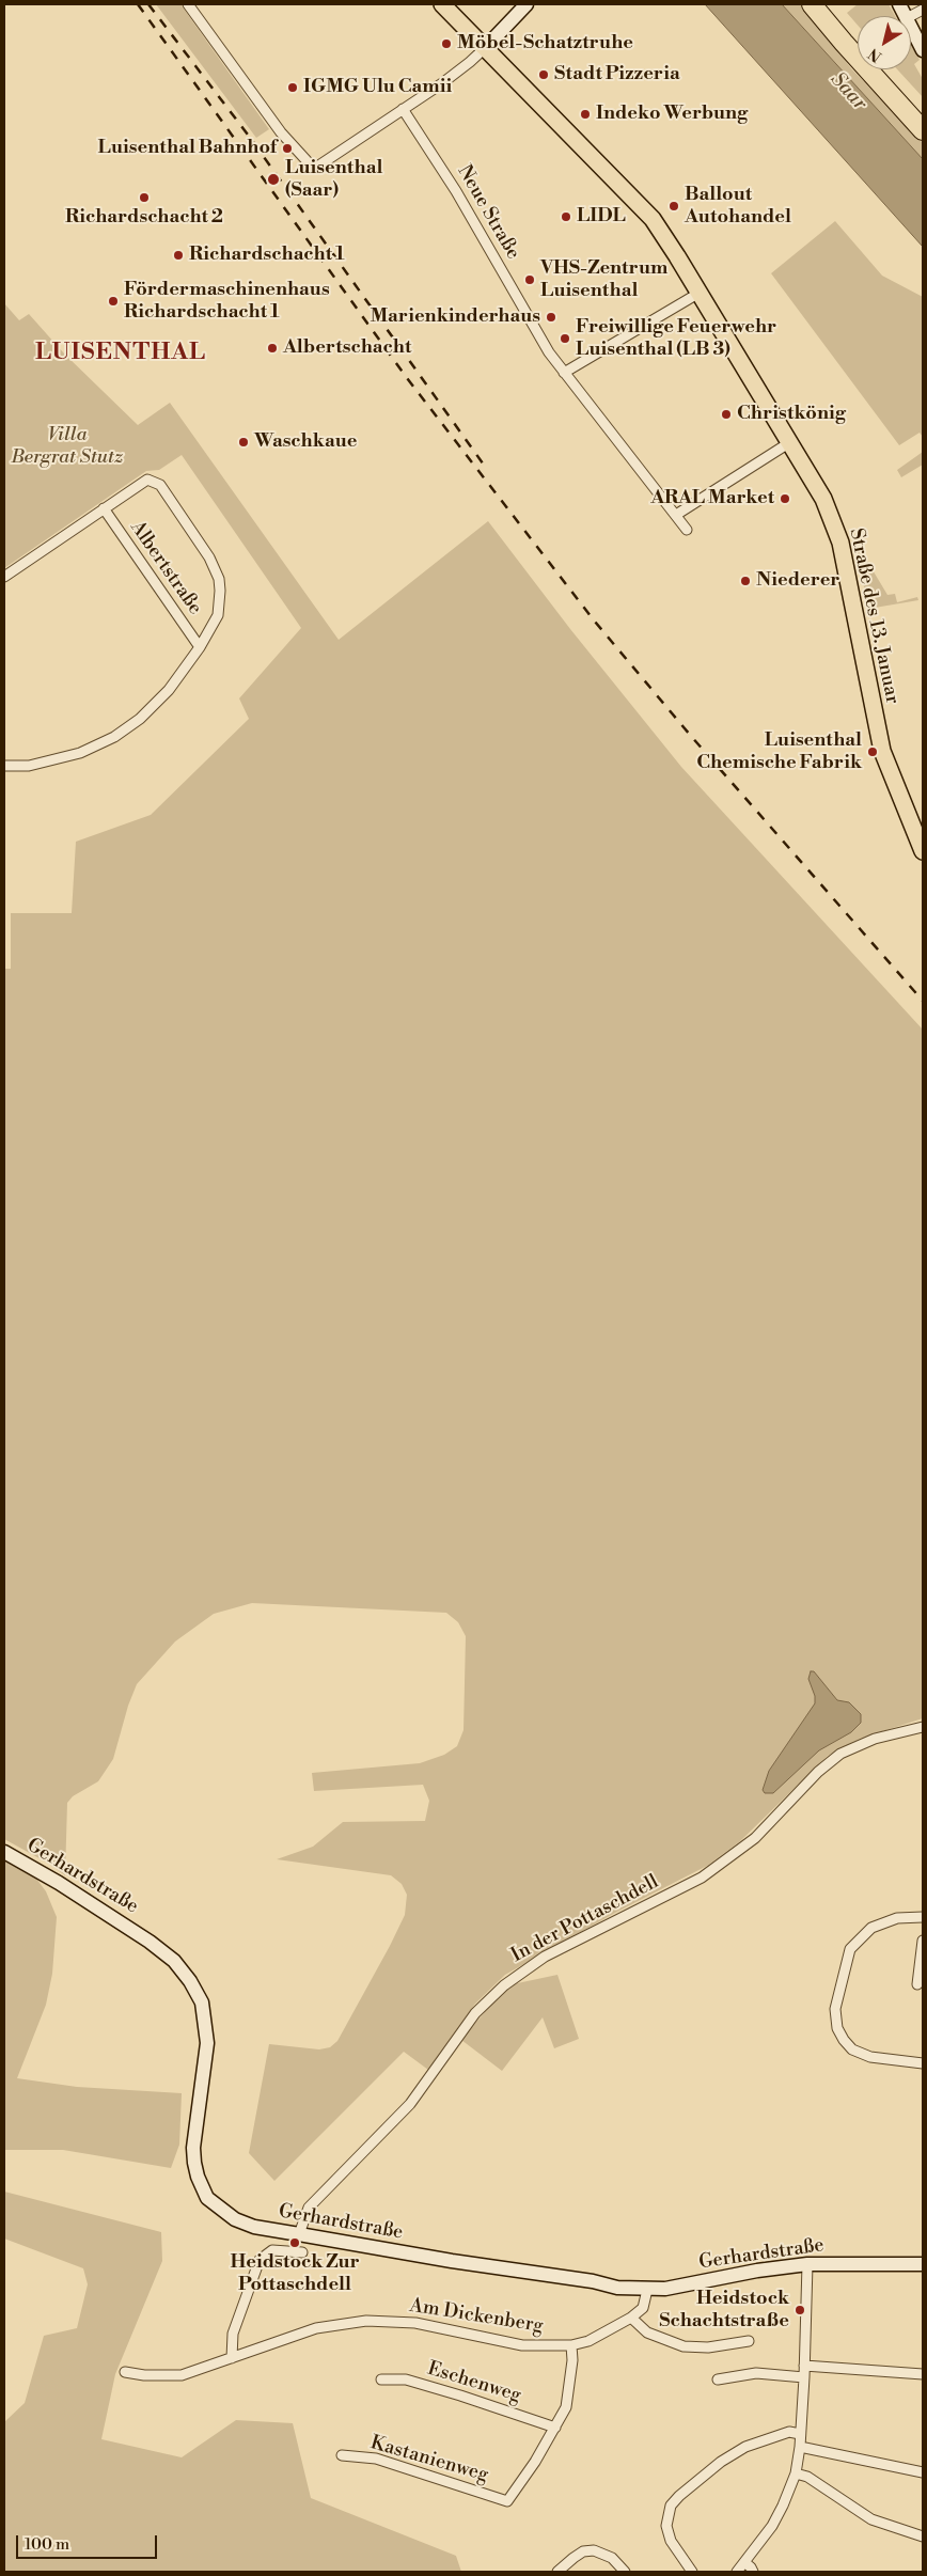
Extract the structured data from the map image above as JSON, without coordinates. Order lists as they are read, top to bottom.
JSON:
{
  "streets": {
    "main road": ["Straße des 13. Januar"],
    "street": [
      "Neue Straße",
      "Albertstraße",
      "Gerhardstraße",
      "In der Pottaschdell",
      "Am Dickenberg",
      "Eschenweg",
      "Kastanienweg"
    ]
  },
  "crossings": [
    ["Gerhardstraße", "In der Pottaschdell"],
    ["Gerhardstraße", "Am Dickenberg"],
    ["Eschenweg", "Kastanienweg"]
  ],
  "districts": ["LUISENTHAL"],
  "water": ["Saar"],
  "parks": ["Villa Bergrat Stutz"],
  "places": [
    "Möbel-Schatztruhe",
    "Stadt Pizzeria",
    "IGMG Ulu Camii",
    "Indeko Werbung",
    "Luisenthal Bahnhof",
    "Luisenthal (Saar)",
    "Richardschacht 2",
    "Ballout Autohandel",
    "LIDL",
    "Richardschacht 1",
    "VHS-Zentrum Luisenthal",
    "Fördermaschinenhaus Richardschacht 1",
    "Marienkinderhaus",
    "Freiwillige Feuerwehr Luisenthal (LB 3)",
    "Albertschacht",
    "Christkönig",
    "Waschkaue",
    "ARAL Market",
    "Niederer",
    "Luisenthal Chemische Fabrik",
    "Heidstock Zur Pottaschdell",
    "Heidstock Schachtstraße"
  ],
  "scale_bar": "100 m",
  "north": "bottom left"
}
